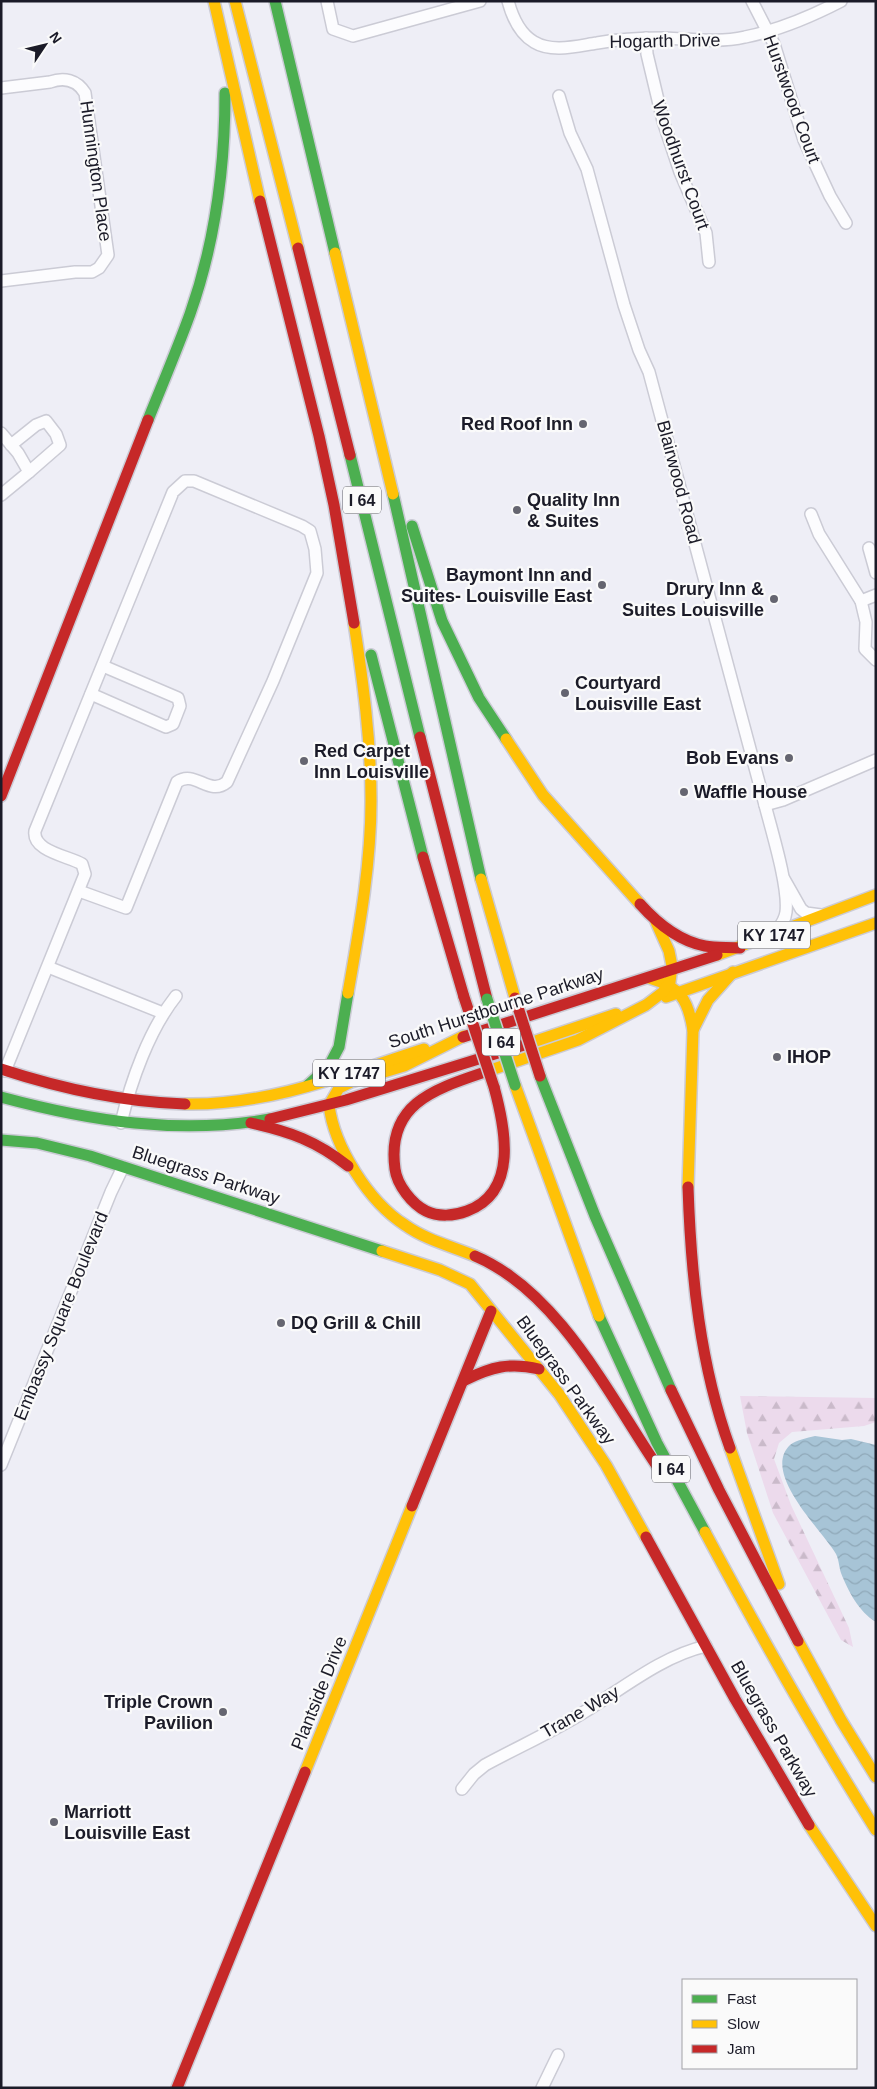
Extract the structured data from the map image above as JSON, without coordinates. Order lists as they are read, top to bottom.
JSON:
{
  "streets": {
    "main road": [
      "I 64",
      "KY 1747",
      "South Hurstbourne Parkway",
      "Bluegrass Parkway",
      "Plantside Drive"
    ],
    "street": [
      "Hogarth Drive",
      "Hurstwood Court",
      "Woodhurst Court",
      "Hunnington Place",
      "Blairwood Road",
      "Embassy Square Boulevard",
      "Trane Way"
    ]
  },
  "crossings": [
    ["Hogarth Drive", "Hurstwood Court"],
    ["Hogarth Drive", "Woodhurst Court"],
    ["Blairwood Road", "South Hurstbourne Parkway"],
    ["Bluegrass Parkway", "Embassy Square Boulevard"],
    ["Bluegrass Parkway", "Plantside Drive"],
    ["Bluegrass Parkway", "Trane Way"]
  ],
  "places": [
    "Red Roof Inn",
    "Quality Inn & Suites",
    "Baymont Inn and Suites- Louisville East",
    "Drury Inn & Suites Louisville",
    "Courtyard Louisville East",
    "Bob Evans",
    "Red Carpet Inn Louisville",
    "Waffle House",
    "IHOP",
    "DQ Grill & Chill",
    "Triple Crown Pavilion",
    "Marriott Louisville East"
  ],
  "legend": ["Fast", "Slow", "Jam"],
  "north": "top right"
}
